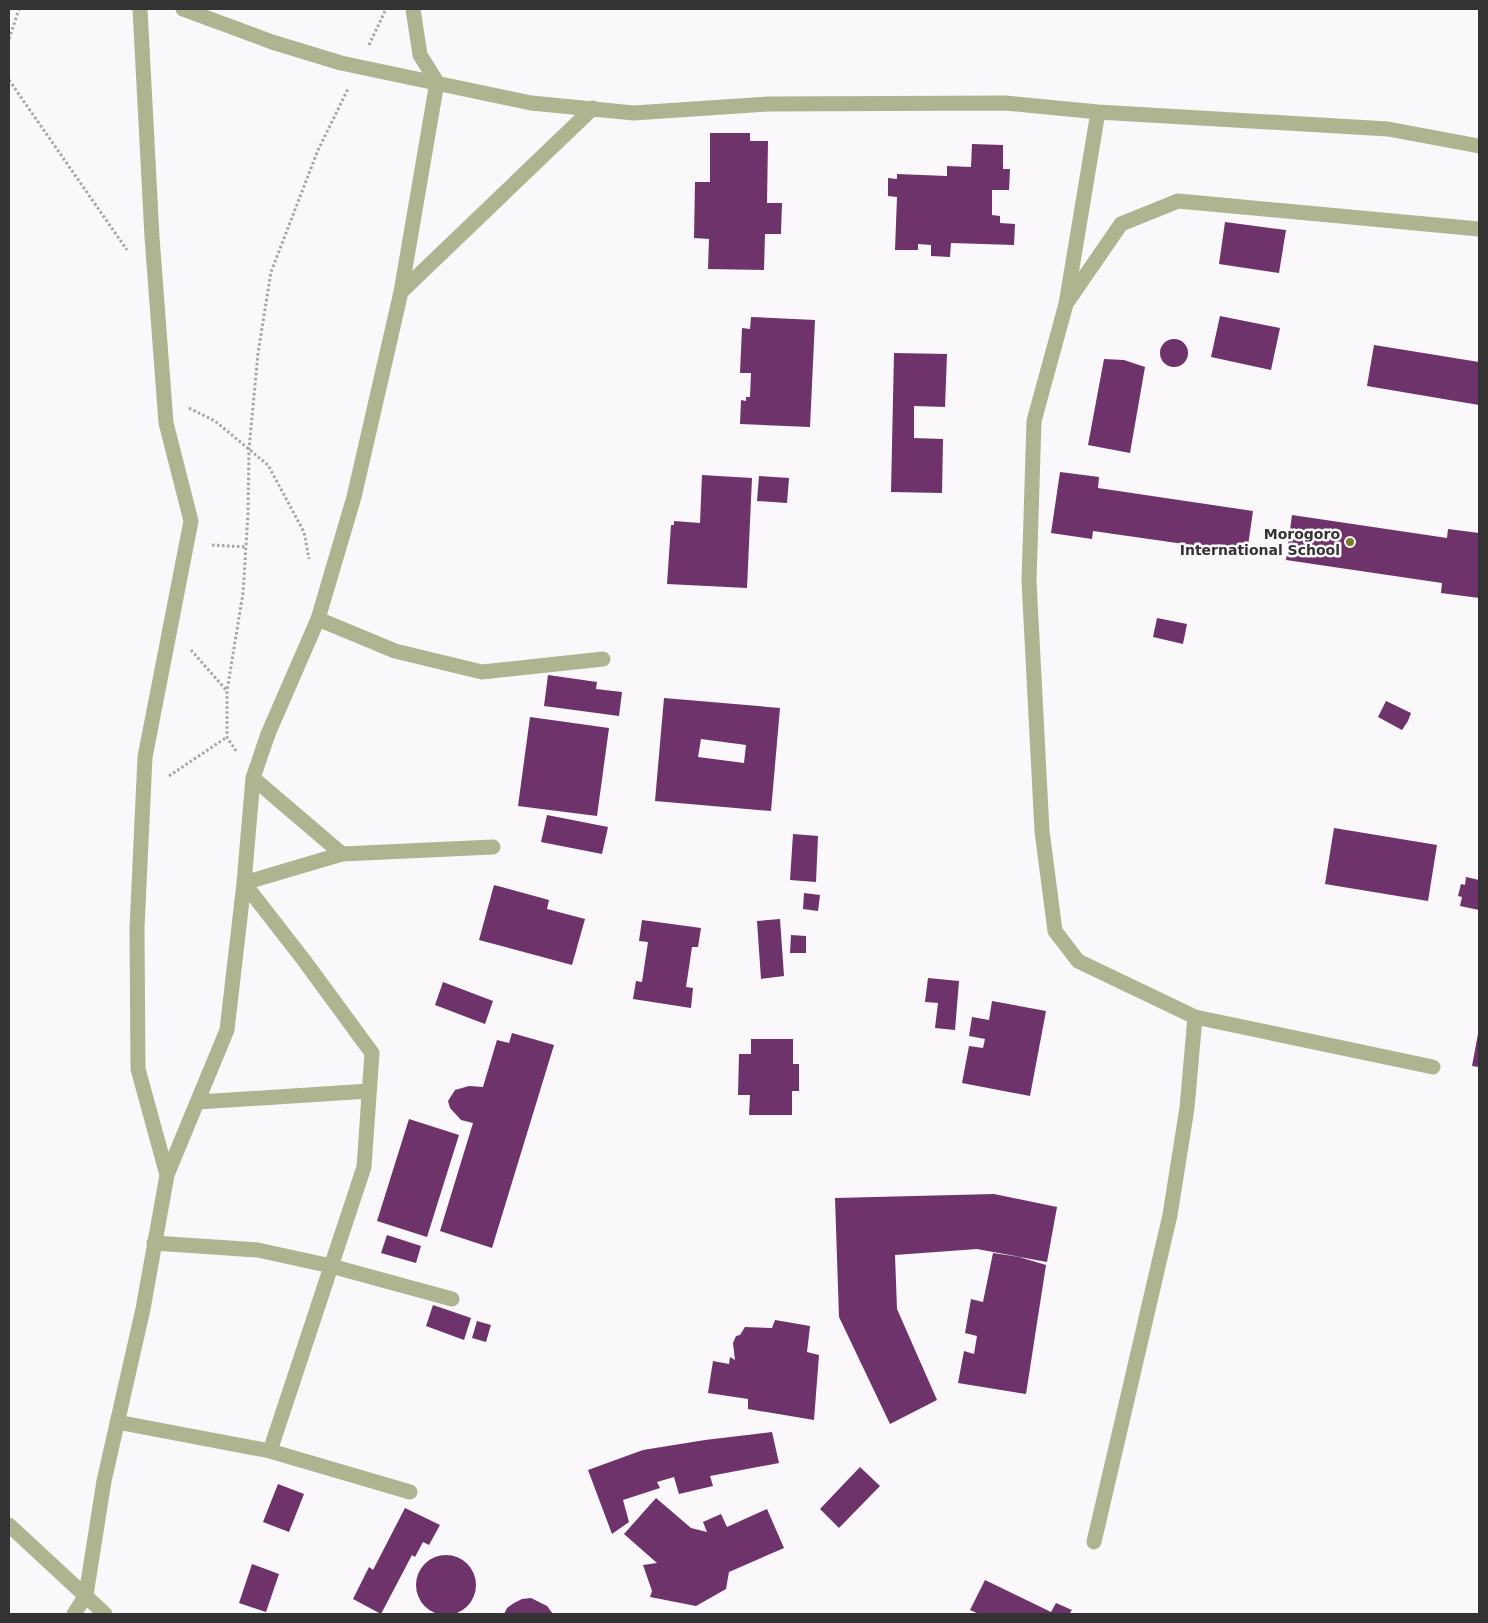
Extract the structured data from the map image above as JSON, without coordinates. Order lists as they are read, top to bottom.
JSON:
{
  "places": ["Morogoro International School"]
}
